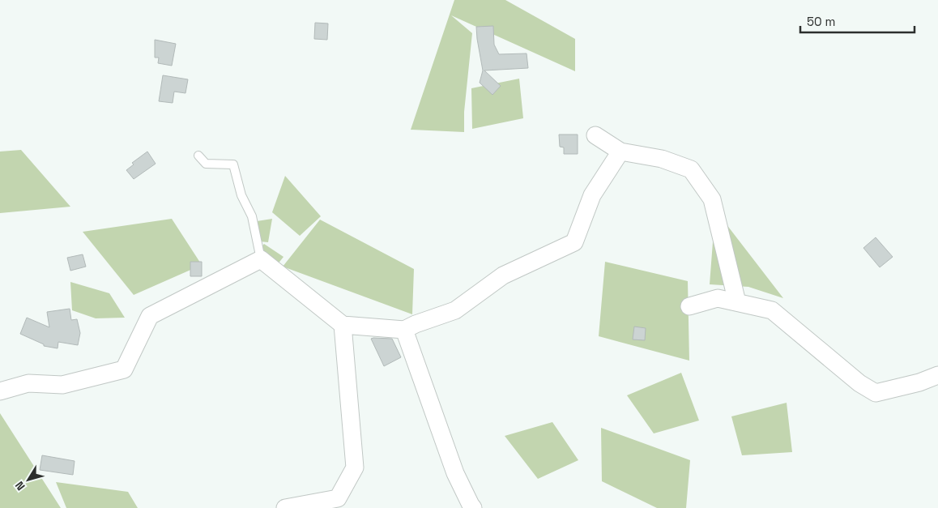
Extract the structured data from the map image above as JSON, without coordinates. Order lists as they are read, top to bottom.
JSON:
{
  "scale_bar": "50 m",
  "north": "bottom left"
}
